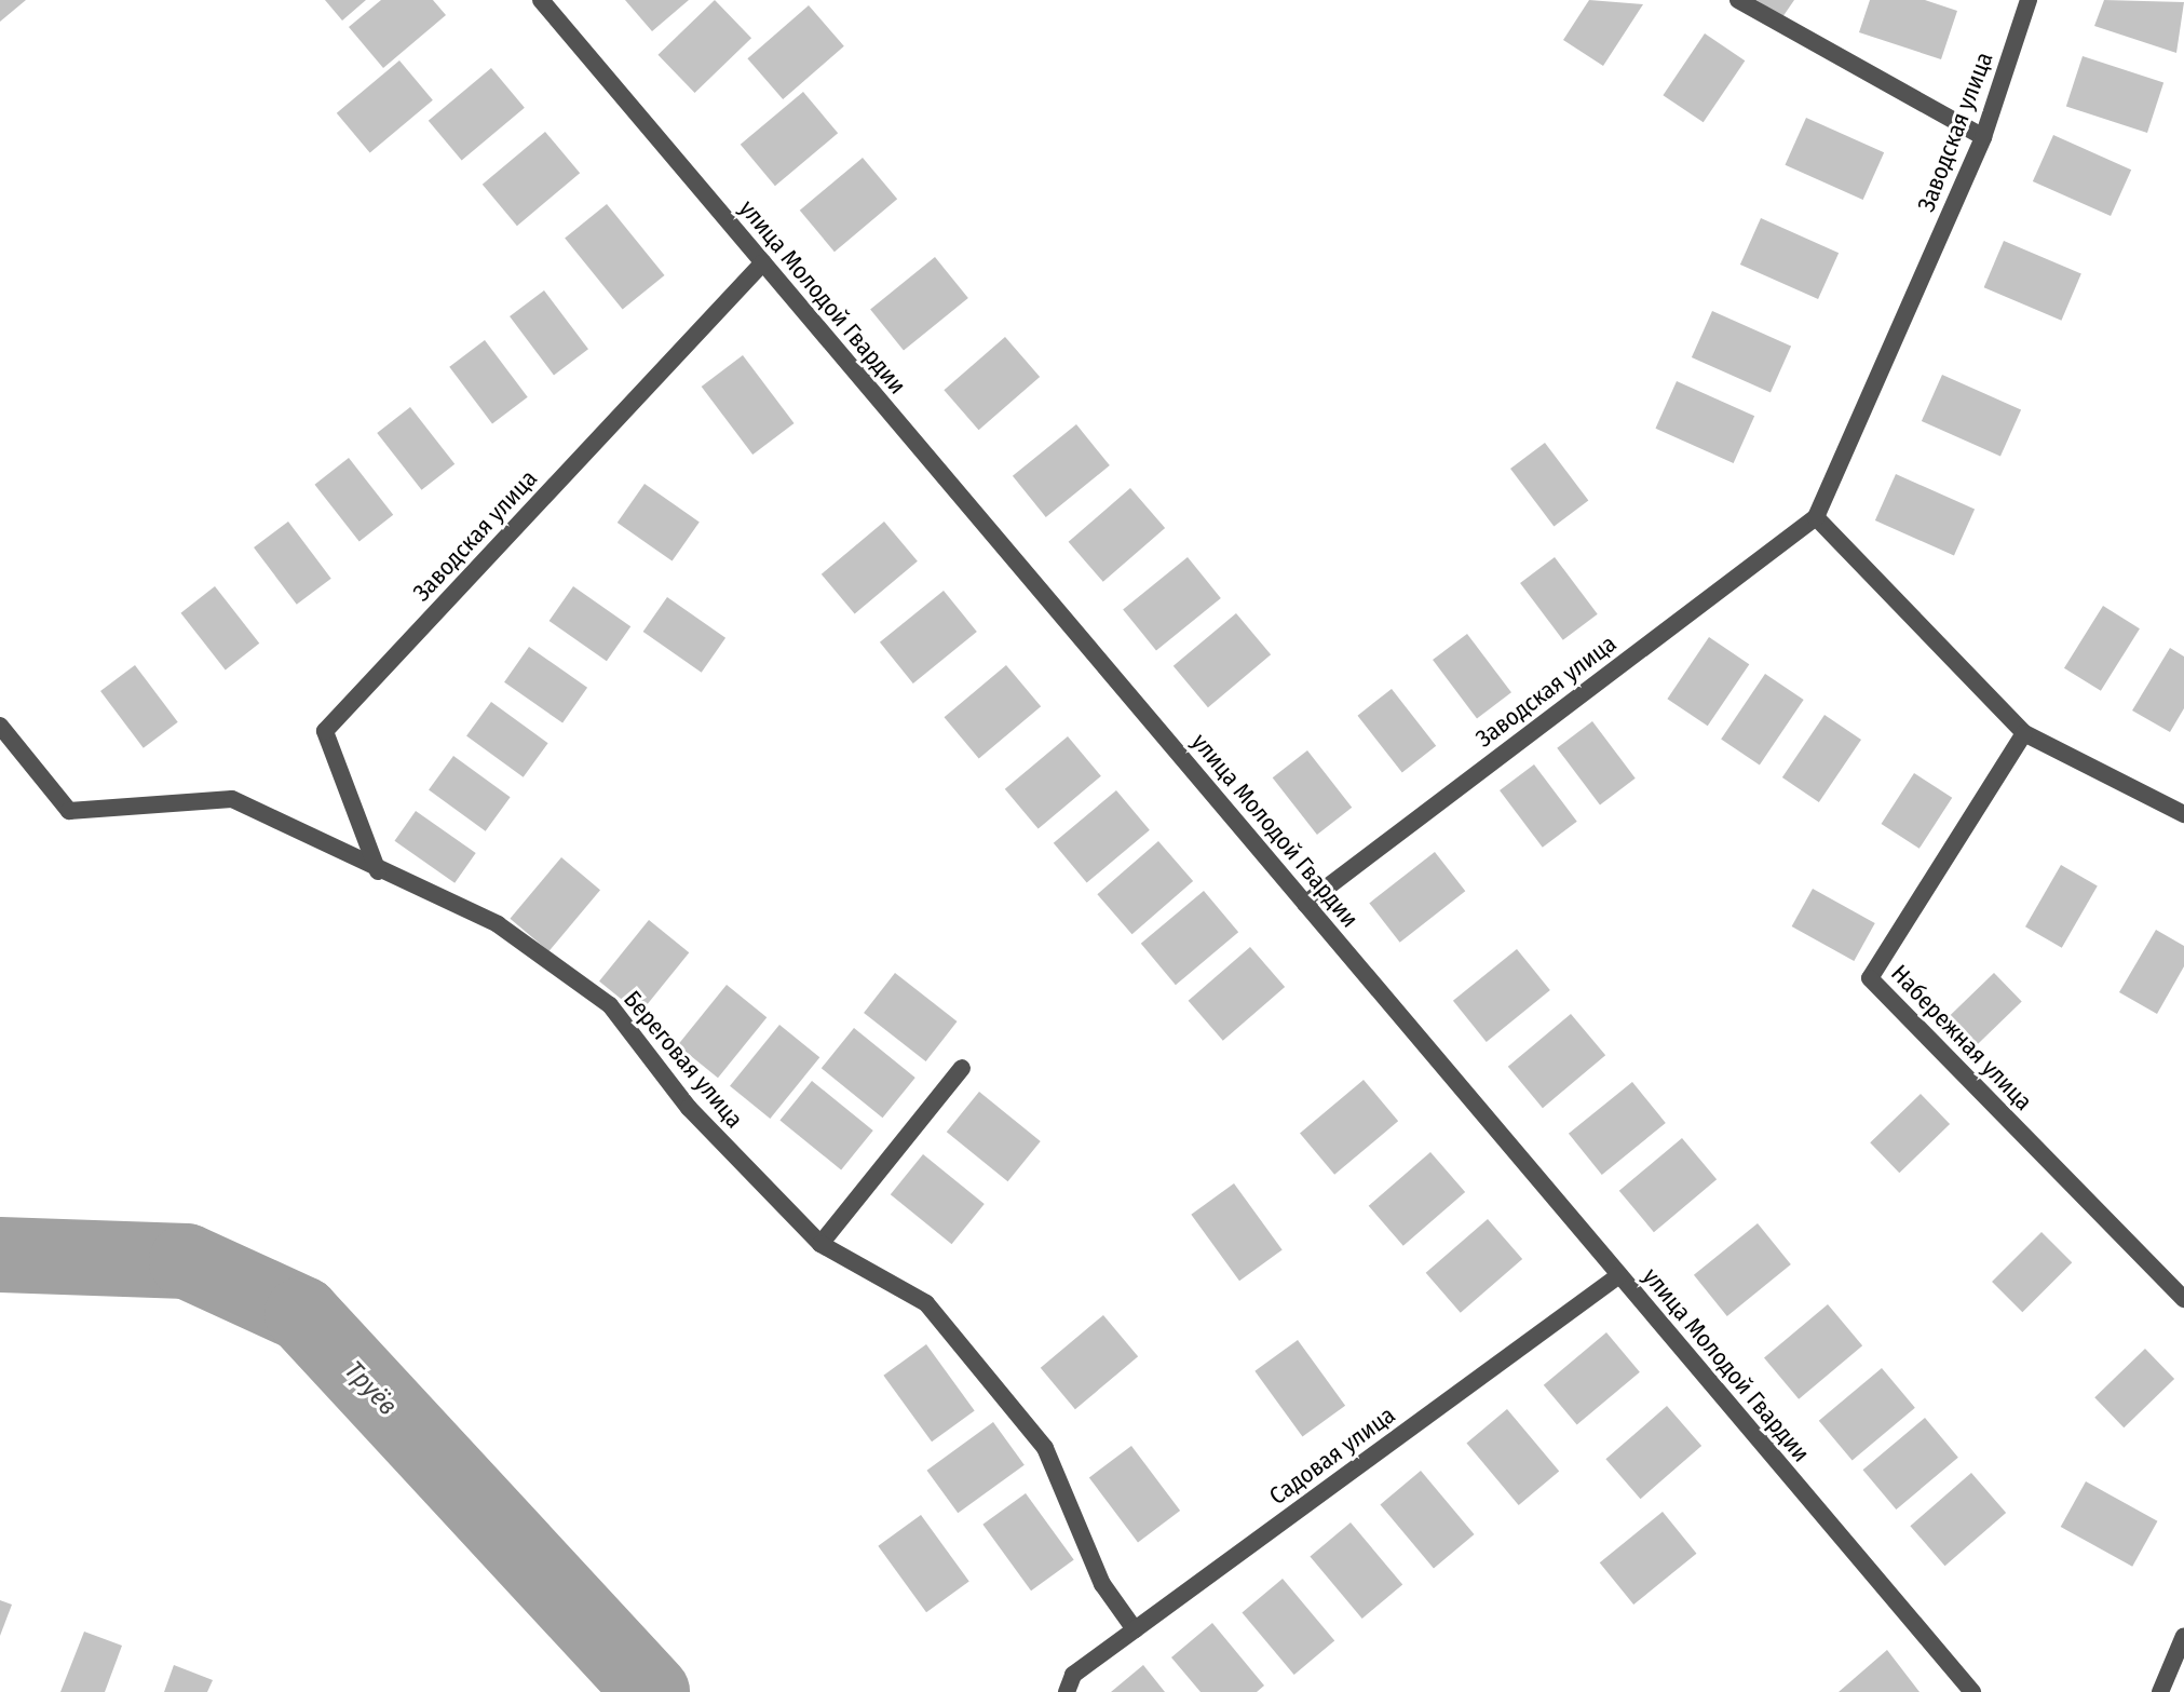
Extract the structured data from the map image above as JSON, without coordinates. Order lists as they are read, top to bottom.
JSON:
{
  "streets": {
    "street": [
      "Заводская улица",
      "улица Молодой Гвардии",
      "Набережная улица",
      "Береговая улица",
      "Садовая улица"
    ]
  },
  "crossings": [
    ["Заводская улица", "улица Молодой Гвардии"],
    ["Заводская улица", "Береговая улица"],
    ["улица Молодой Гвардии", "Садовая улица"],
    ["Береговая улица", "Садовая улица"]
  ],
  "water": ["Труёв"]
}
